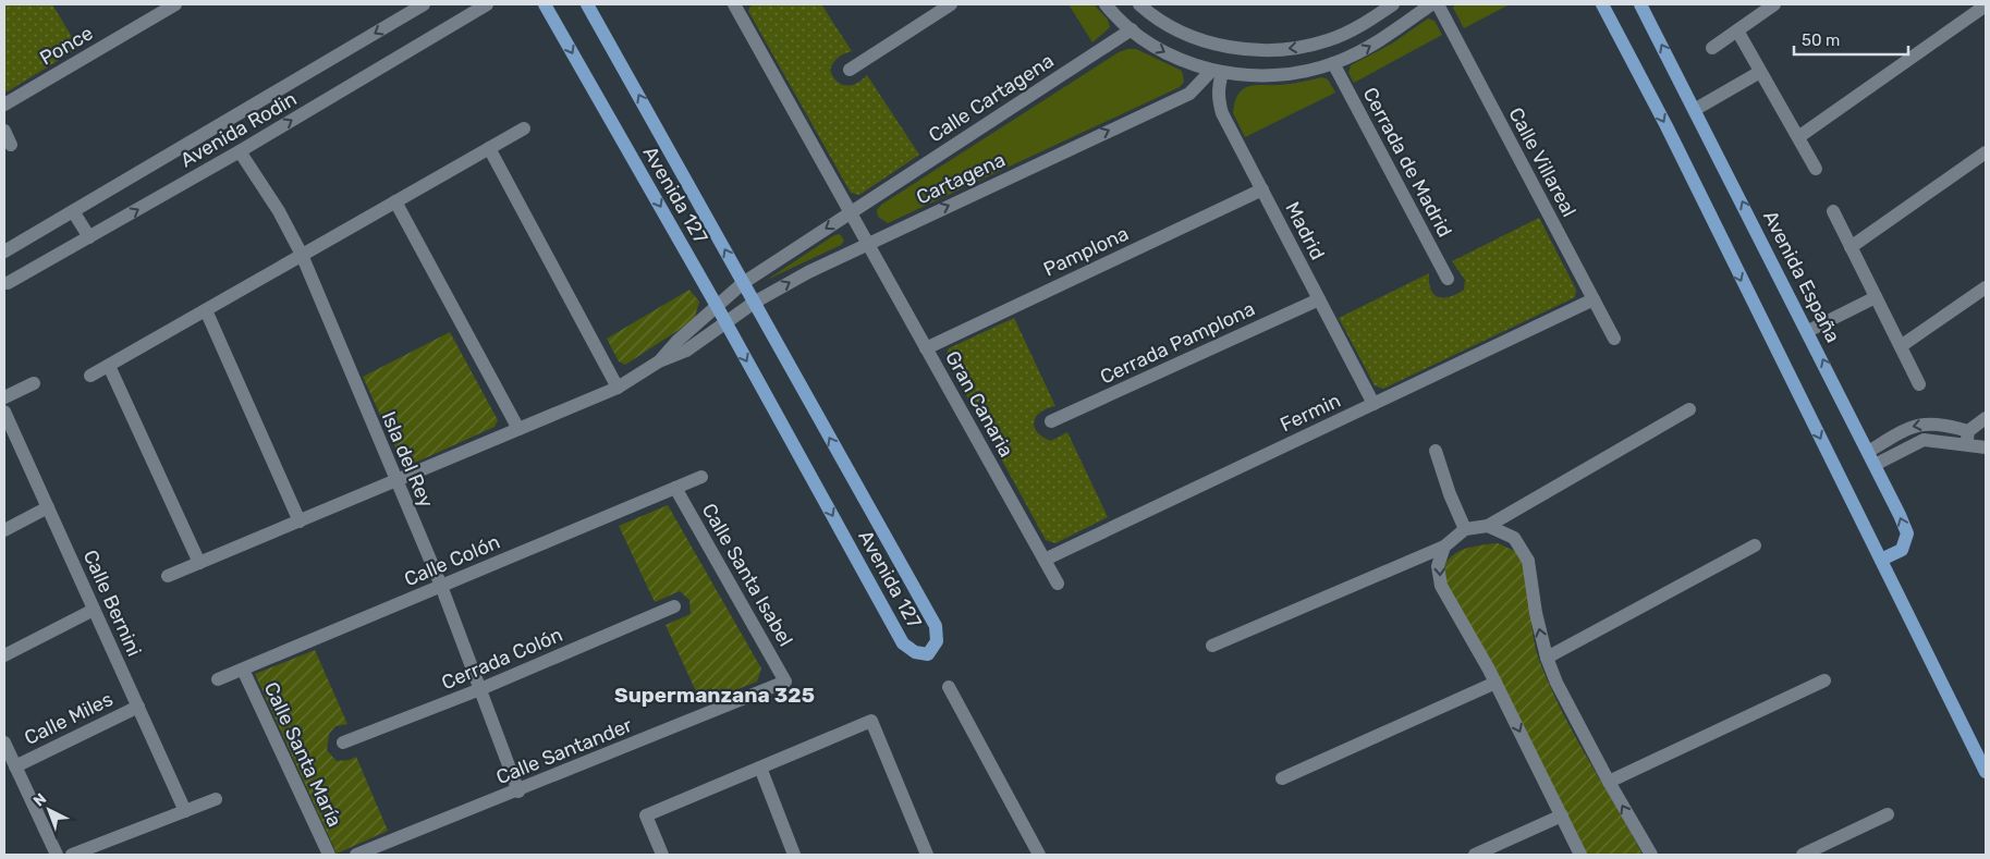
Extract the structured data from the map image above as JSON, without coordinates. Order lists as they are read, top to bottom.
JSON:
{
  "streets": {
    "main road": ["Avenida 127", "Avenida España"],
    "street": [
      "Ponce",
      "Calle Cartagena",
      "Avenida Rodin",
      "Cerrada de Madrid",
      "Calle Villareal",
      "Cartagena",
      "Madrid",
      "Pamplona",
      "Cerrada Pamplona",
      "Gran Canaria",
      "Fermin",
      "Isla del Rey",
      "Calle Colón",
      "Calle Santa Isabel",
      "Calle Bernini",
      "Cerrada Colón",
      "Calle Miles",
      "Calle Santander",
      "Calle Santa María"
    ]
  },
  "crossings": [
    ["Calle Cartagena", "Gran Canaria"],
    ["Avenida Rodin", "Isla del Rey"],
    ["Calle Villareal", "Fermin"],
    ["Cartagena", "Avenida 127"],
    ["Cartagena", "Madrid"],
    ["Cartagena", "Gran Canaria"],
    ["Madrid", "Pamplona"],
    ["Madrid", "Cerrada Pamplona"],
    ["Madrid", "Fermin"],
    ["Pamplona", "Gran Canaria"],
    ["Gran Canaria", "Fermin"],
    ["Isla del Rey", "Calle Colón"],
    ["Isla del Rey", "Cerrada Colón"],
    ["Isla del Rey", "Calle Santander"],
    ["Calle Colón", "Calle Santa Isabel"],
    ["Calle Colón", "Calle Santa María"],
    ["Calle Santa Isabel", "Calle Santander"],
    ["Calle Bernini", "Calle Miles"]
  ],
  "one_way": ["Cartagena"],
  "districts": ["Supermanzana 325"],
  "scale_bar": "50 m",
  "north": "top left"
}
